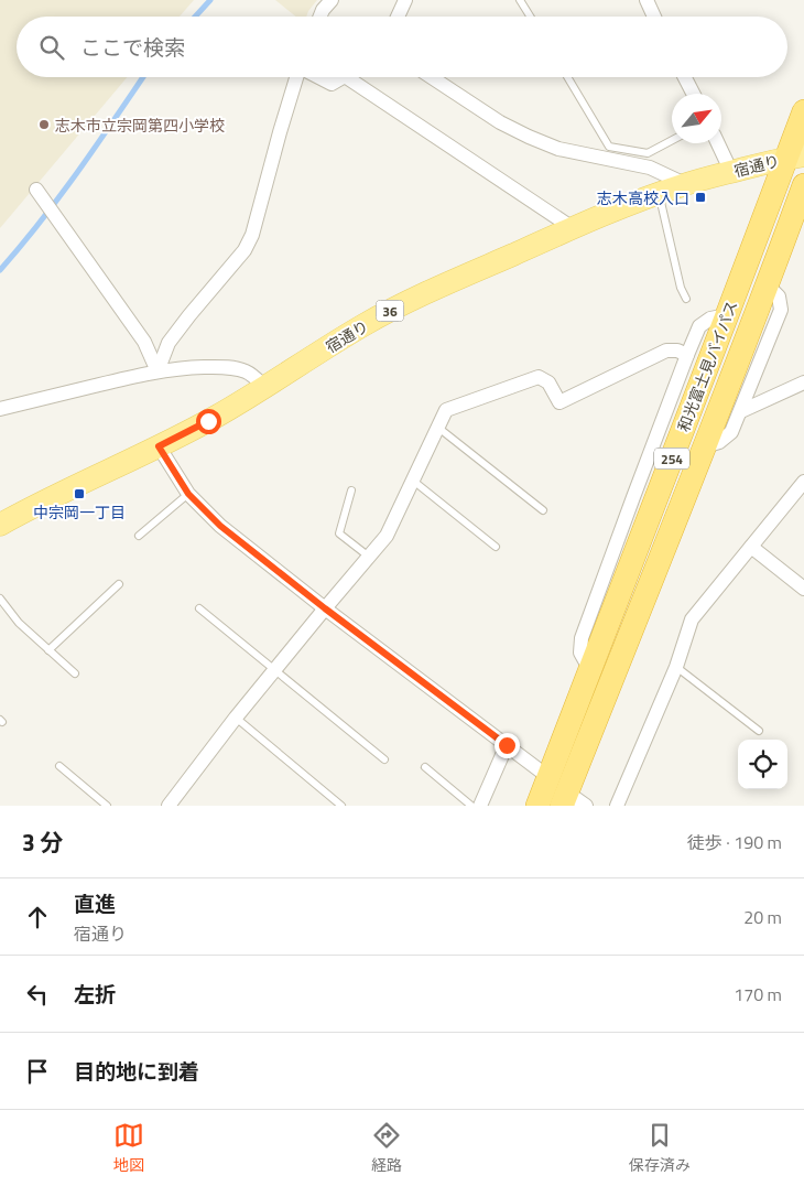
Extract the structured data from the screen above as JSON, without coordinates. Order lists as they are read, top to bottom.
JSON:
{
  "streets": {
    "highway": ["和光富士見バイパス", "254"],
    "main road": ["宿通り", "36"]
  },
  "crossings": [
    ["宿通り", "和光富士見バイパス"]
  ],
  "places": {
    "other": ["志木市立宗岡第四小学校"],
    "transit": ["志木高校入口", "中宗岡一丁目"]
  },
  "north": "top right",
  "page": {
    "search": "ここで検索",
    "heading": ["3 分", "徒歩 · 190 m"],
    "list": [
      ["直進", "宿通り", "20 m"],
      ["左折", "170 m"],
      "目的地に到着"
    ],
    "nav": ["地図", "経路", "保存済み"]
  }
}
